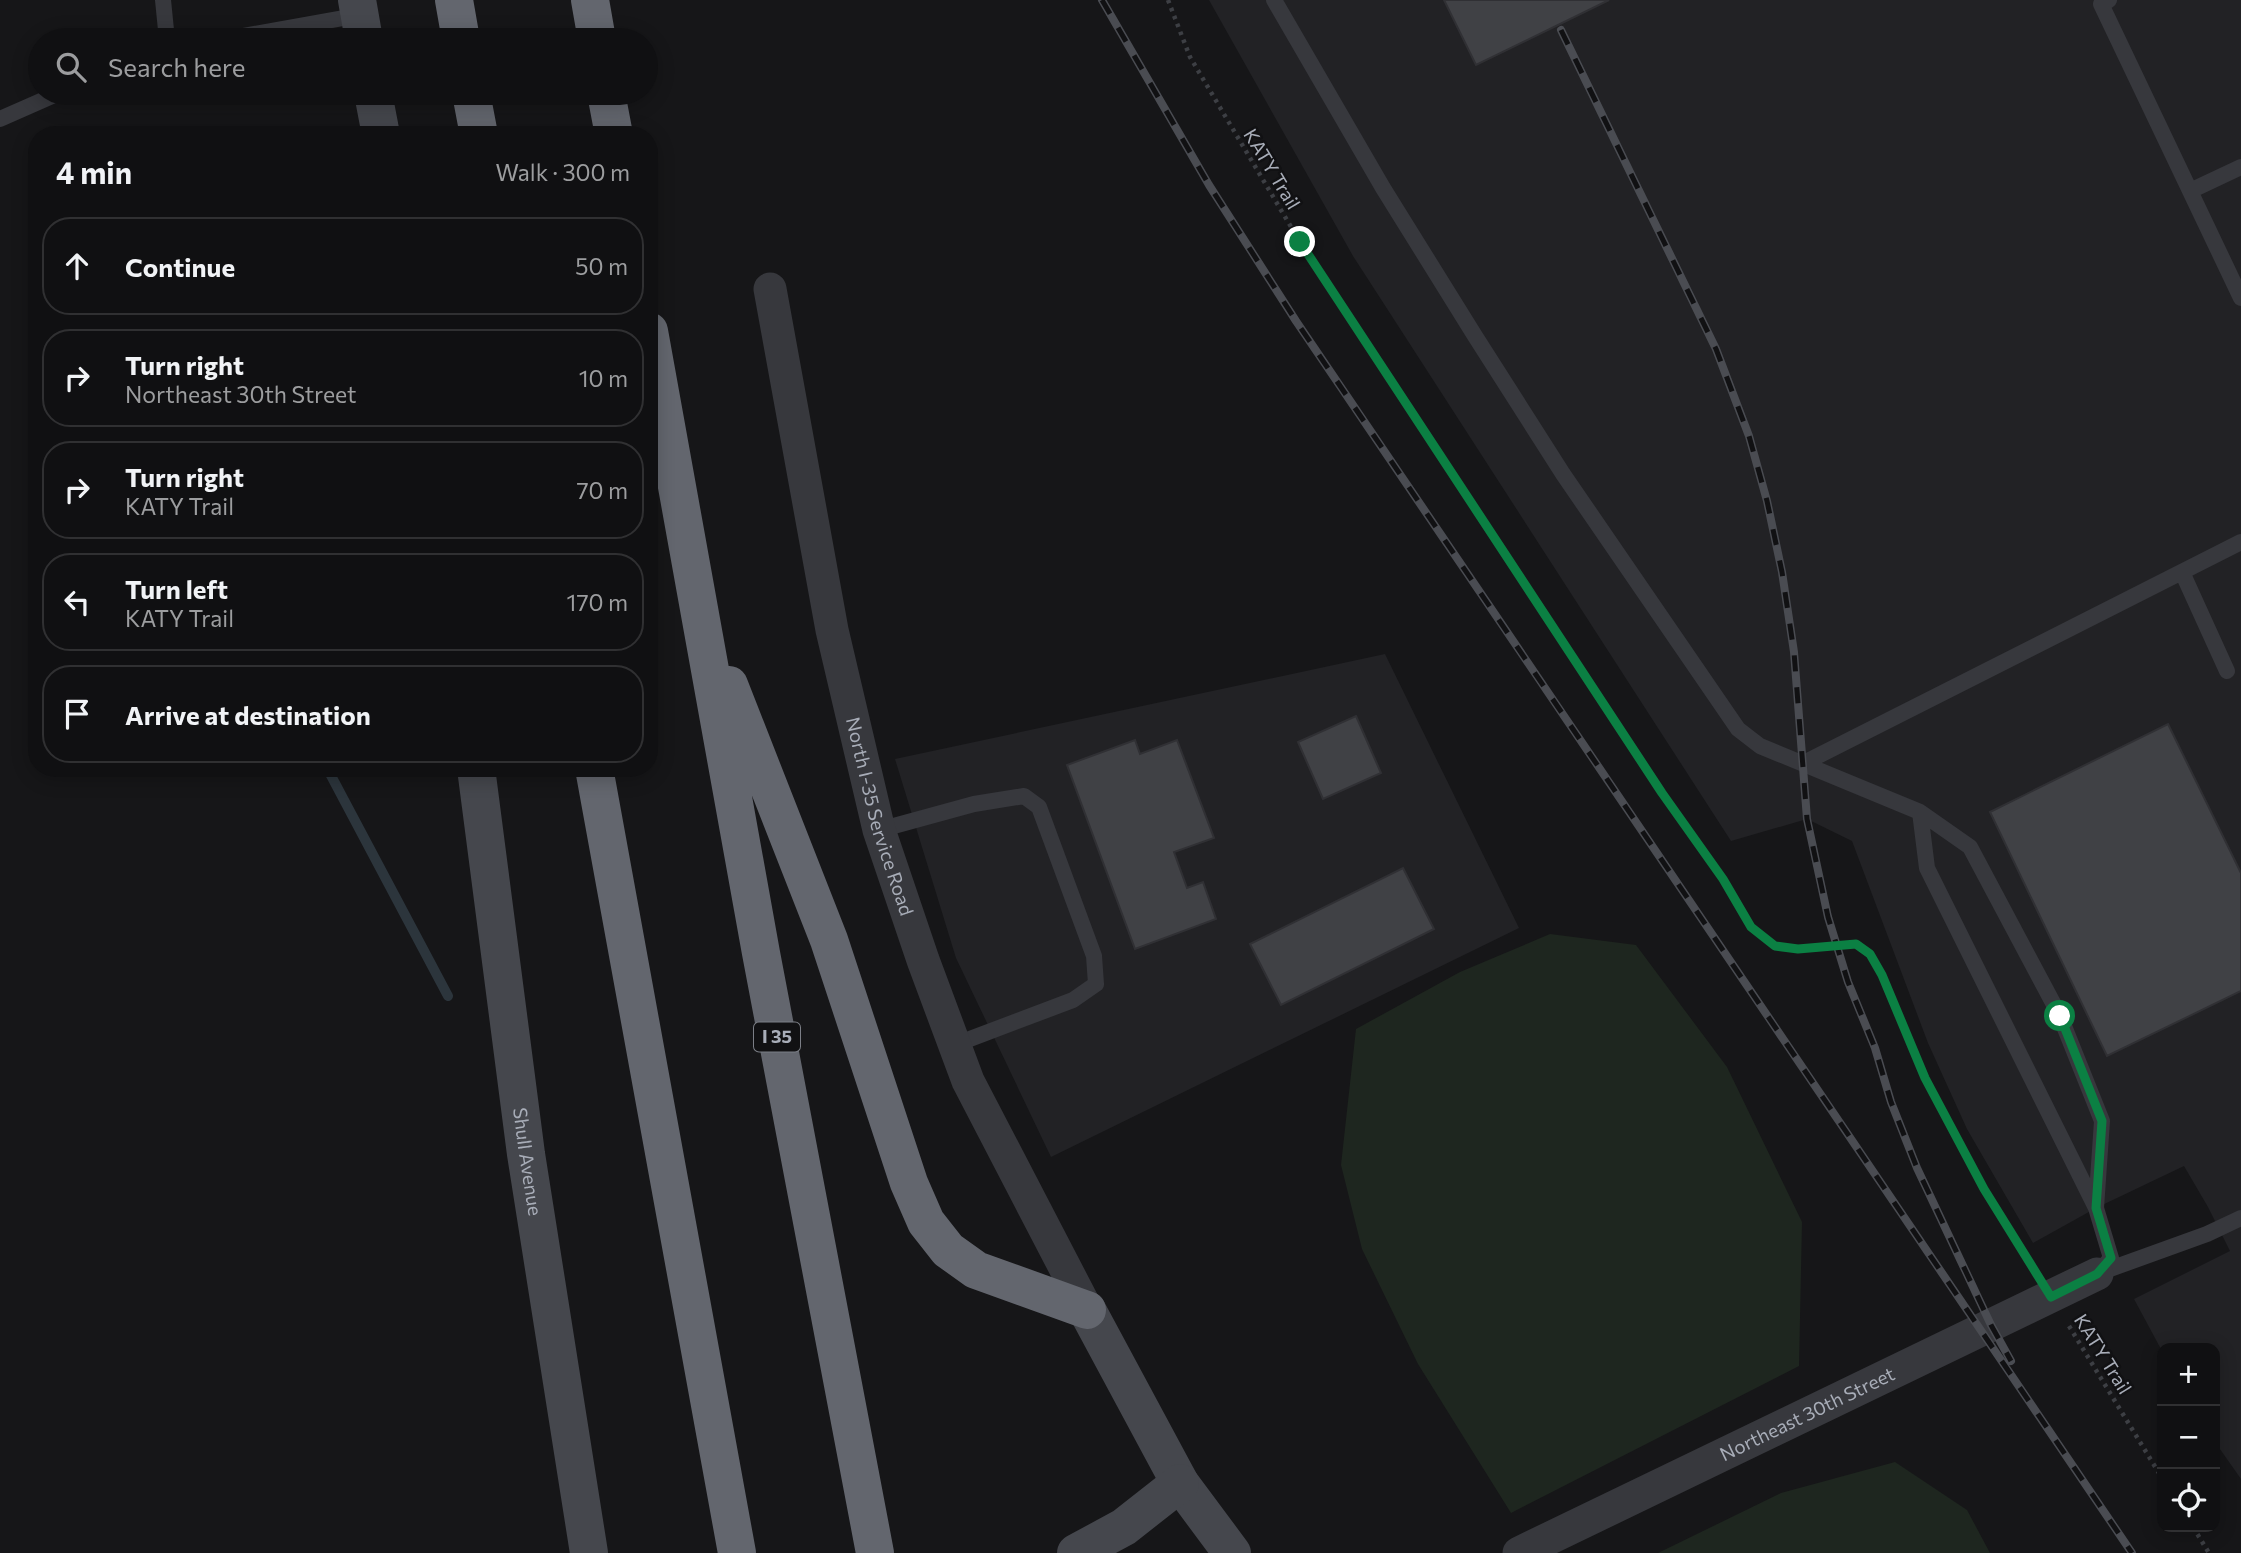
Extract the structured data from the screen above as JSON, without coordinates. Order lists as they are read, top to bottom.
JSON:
{
  "streets": {
    "highway": ["I 35"],
    "street": ["North I-35 Service Road", "Shull Avenue", "Northeast 30th Street"],
    "path": ["KATY Trail"]
  },
  "crossings": [
    ["KATY Trail", "Northeast 30th Street"]
  ],
  "page": {
    "search": "Search here",
    "heading": ["4 min", "Walk · 300 m"],
    "list": [
      ["Continue", "50 m"],
      ["Turn right", "Northeast 30th Street", "10 m"],
      ["Turn right", "KATY Trail", "70 m"],
      ["Turn left", "KATY Trail", "170 m"],
      "Arrive at destination"
    ],
    "map_buttons": ["+", "−"]
  }
}
